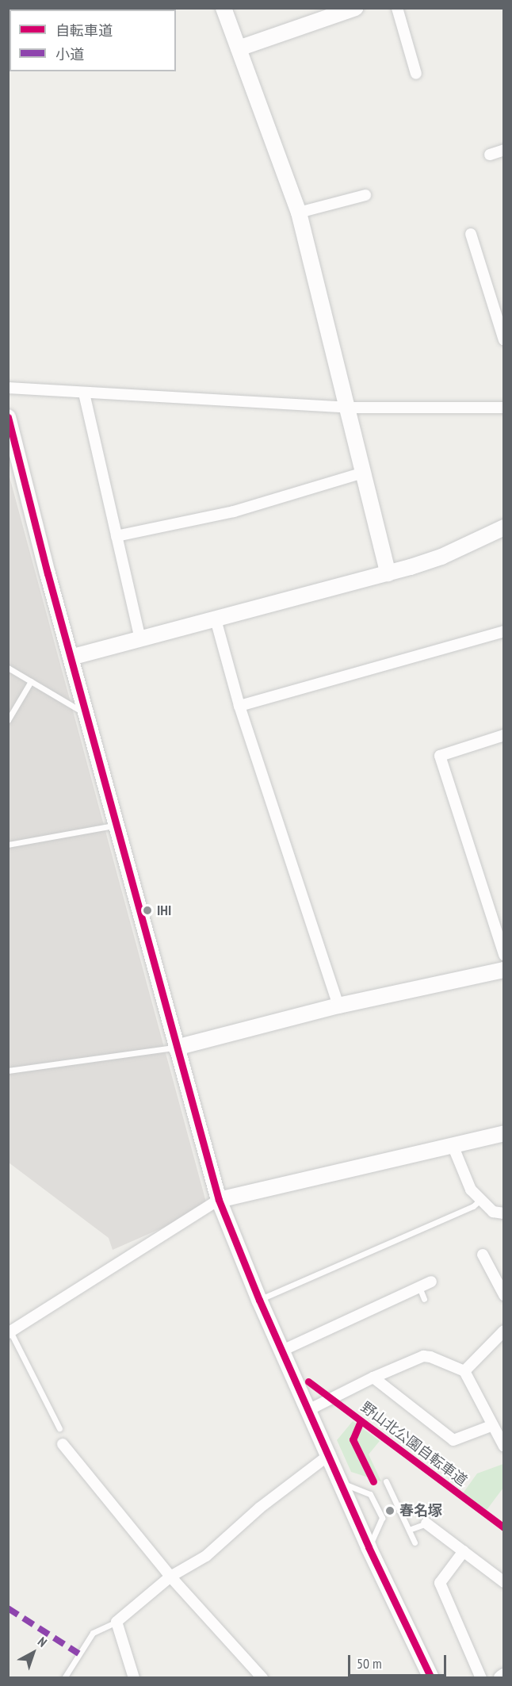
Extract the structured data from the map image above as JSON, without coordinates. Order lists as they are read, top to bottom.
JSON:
{
  "streets": {
    "cycle path": ["野山北公園自転車道"]
  },
  "places": ["IHI", "春名塚"],
  "legend": ["自転車道", "小道"],
  "scale_bar": "50 m",
  "north": "top right"
}
